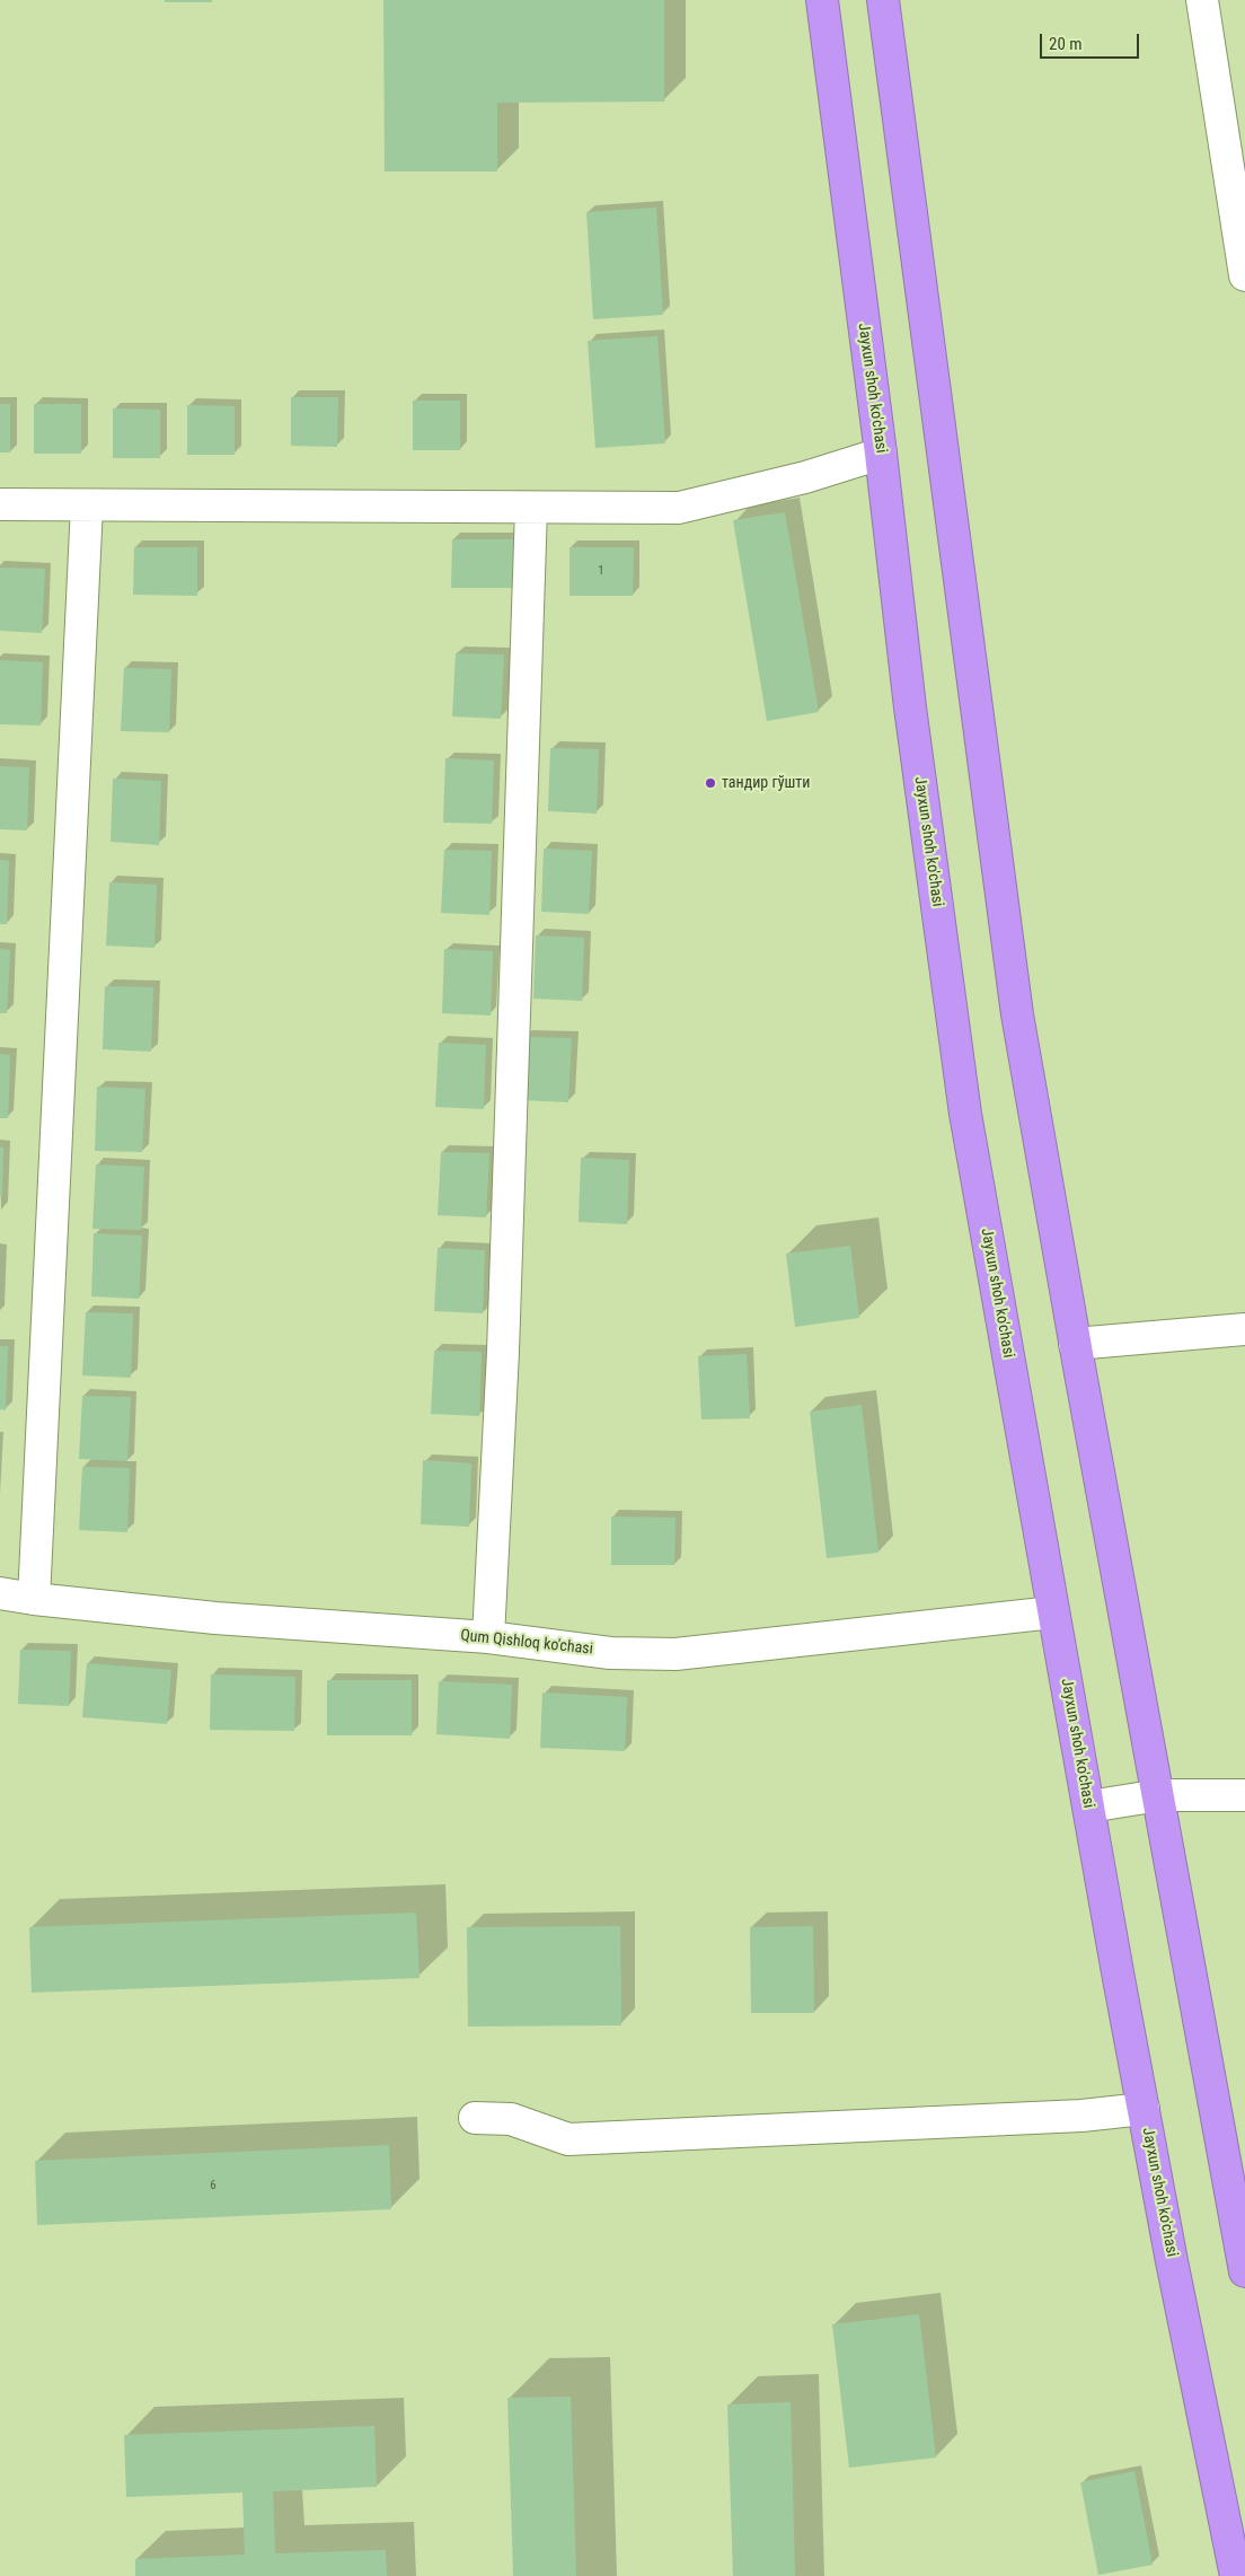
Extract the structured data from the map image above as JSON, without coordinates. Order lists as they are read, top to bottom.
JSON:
{
  "streets": {
    "highway": ["Jayxun shoh ko'chasi"],
    "street": ["Qum Qishloq ko'chasi"]
  },
  "crossings": [
    ["Jayxun shoh ko'chasi", "Qum Qishloq ko'chasi"]
  ],
  "places": ["тандир гўшти"],
  "house_numbers": ["1", "6"],
  "scale_bar": "20 m"
}
